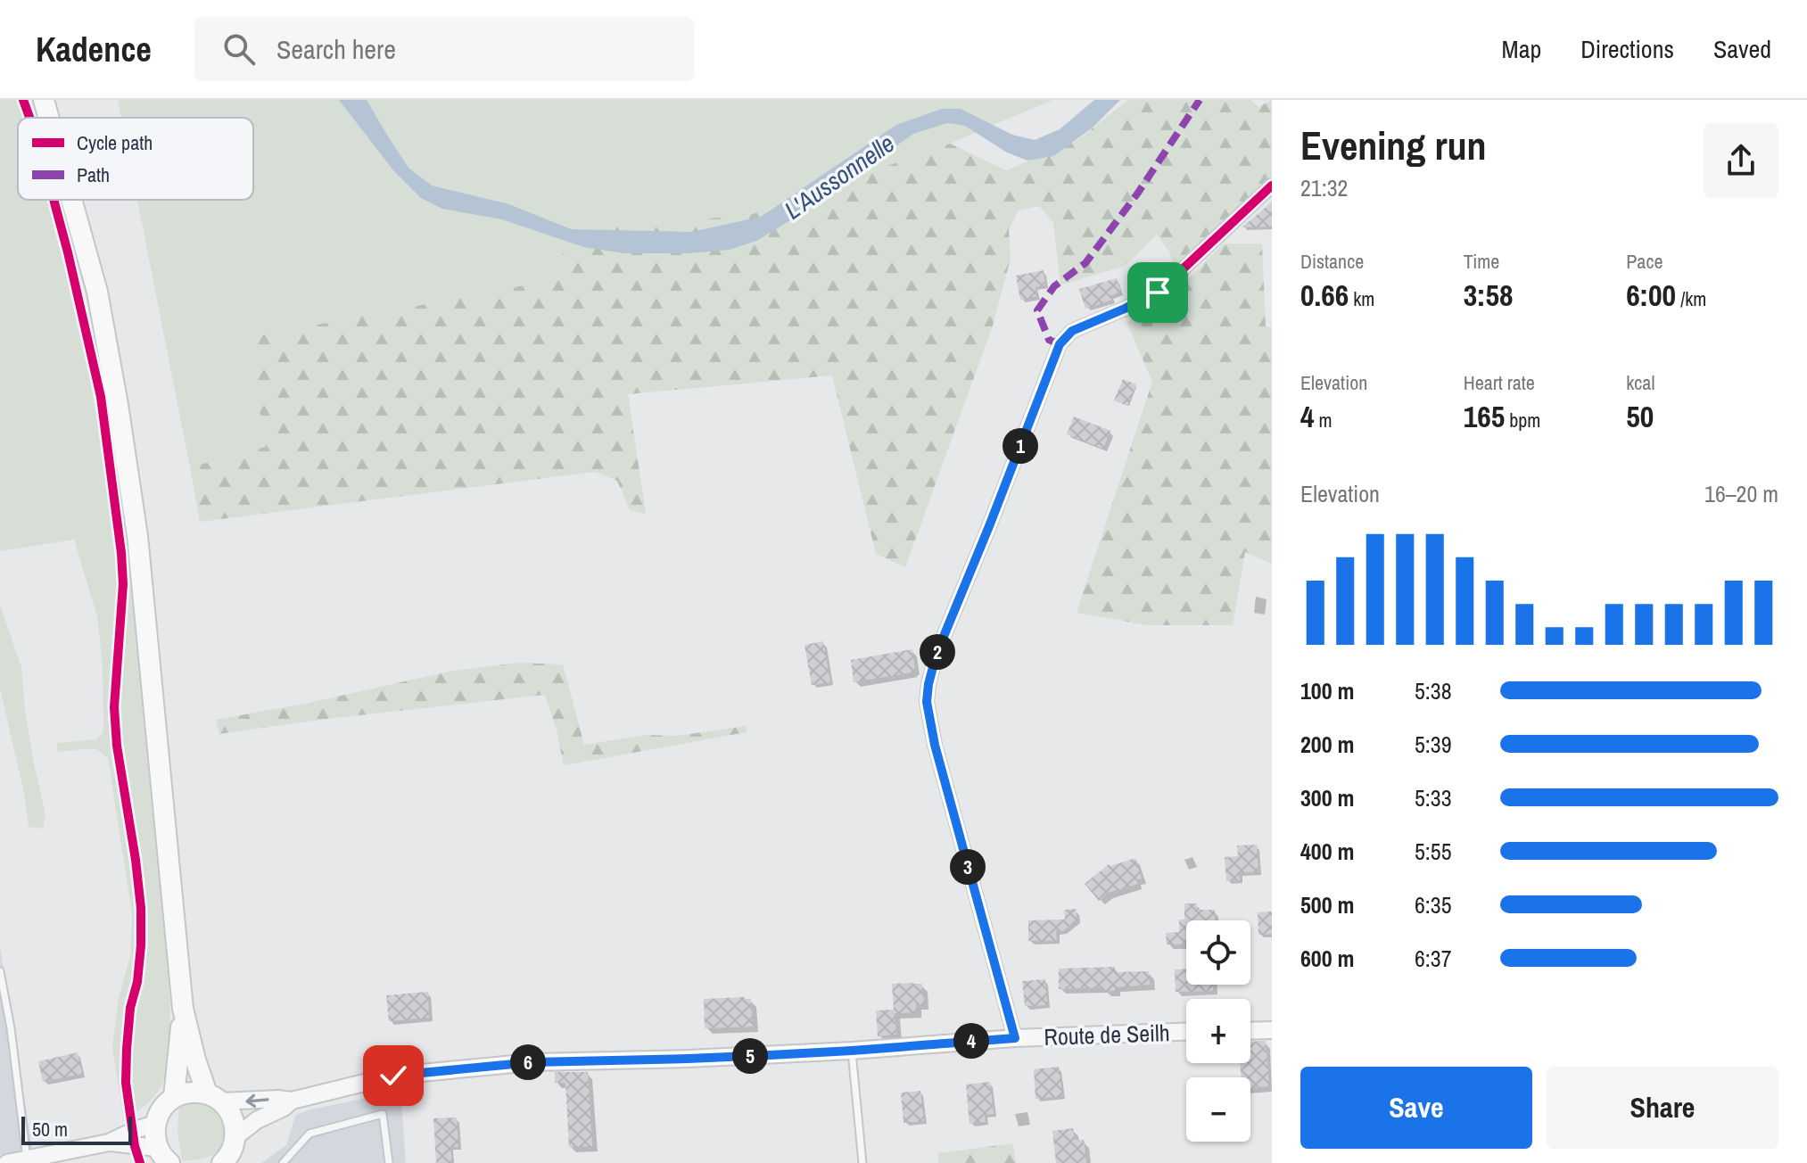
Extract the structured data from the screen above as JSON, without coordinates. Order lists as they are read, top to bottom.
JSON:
{
  "streets": {
    "street": ["Route de Seilh"]
  },
  "water": ["L'Aussonnelle"],
  "legend": ["Cycle path", "Path"],
  "scale_bar": "50 m",
  "page": {
    "header": "Kadence",
    "search": "Search here",
    "nav": ["Map", "Directions", "Saved"],
    "heading": ["Evening run", "21:32"],
    "stats": [
      ["Distance", "0.66 km"],
      ["Time", "3:58"],
      ["Pace", "6:00 /km"],
      ["Elevation", "4 m"],
      ["Heart rate", "165 bpm"],
      ["kcal", "50"]
    ],
    "pins": [
      "1",
      "2",
      "3",
      "4",
      "5",
      "6"
    ],
    "chart": ["Elevation", "16–20 m"],
    "list": [
      {
        "name": "100 m",
        "note": "5:38"
      },
      {
        "name": "200 m",
        "note": "5:39"
      },
      {
        "name": "300 m",
        "note": "5:33"
      },
      {
        "name": "400 m",
        "note": "5:55"
      },
      {
        "name": "500 m",
        "note": "6:35"
      },
      {
        "name": "600 m",
        "note": "6:37"
      }
    ],
    "map_buttons": ["+", "−"],
    "buttons": ["Save", "Share"],
    "scale": "50 m"
  }
}
